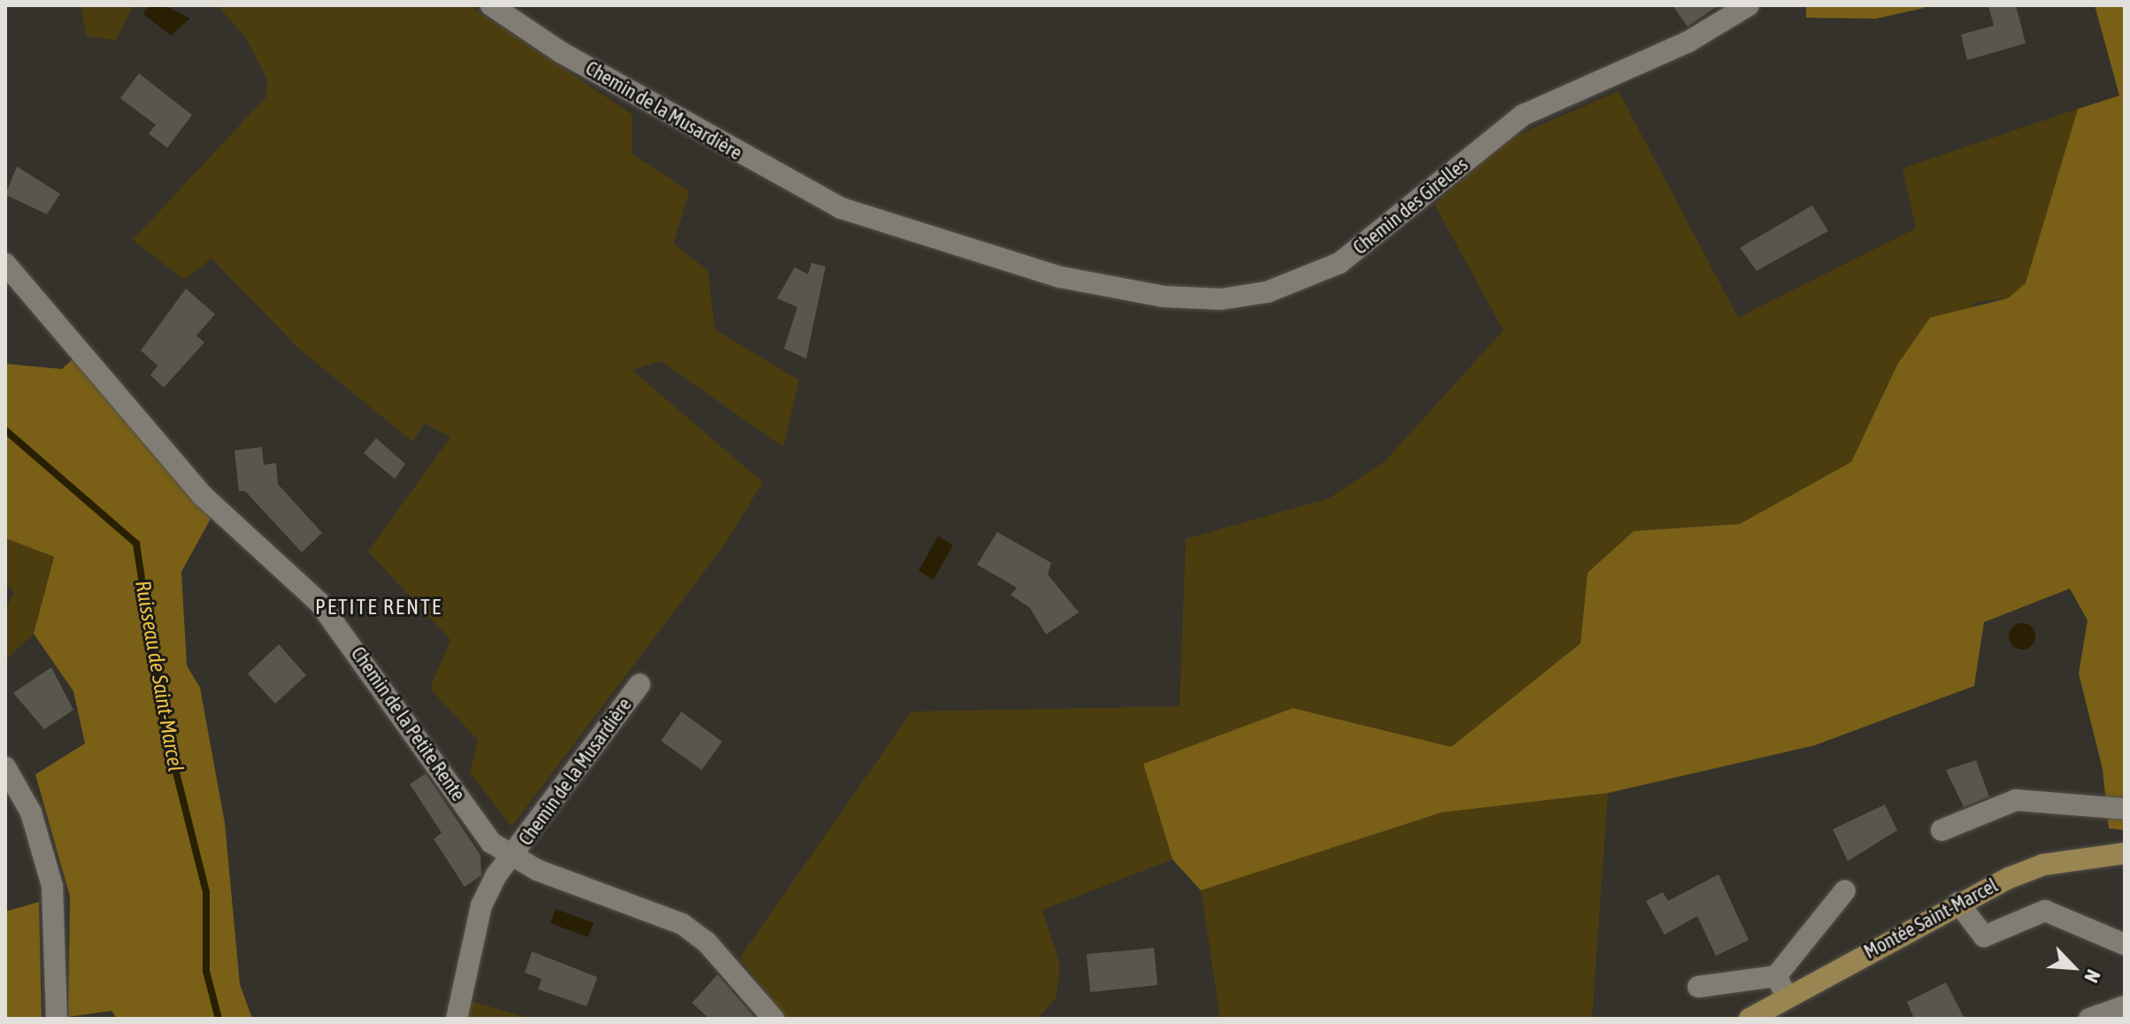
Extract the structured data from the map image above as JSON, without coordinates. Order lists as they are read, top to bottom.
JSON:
{
  "streets": {
    "main road": ["Montée Saint-Marcel"],
    "street": ["Chemin de la Musardière", "Chemin des Girelles", "Chemin de la Petite Rente"]
  },
  "crossings": [
    ["Chemin de la Musardière", "Chemin des Girelles"],
    ["Chemin de la Musardière", "Chemin de la Petite Rente"]
  ],
  "districts": ["PETITE RENTE"],
  "water": ["Ruisseau de Saint-Marcel"],
  "north": "bottom right"
}
